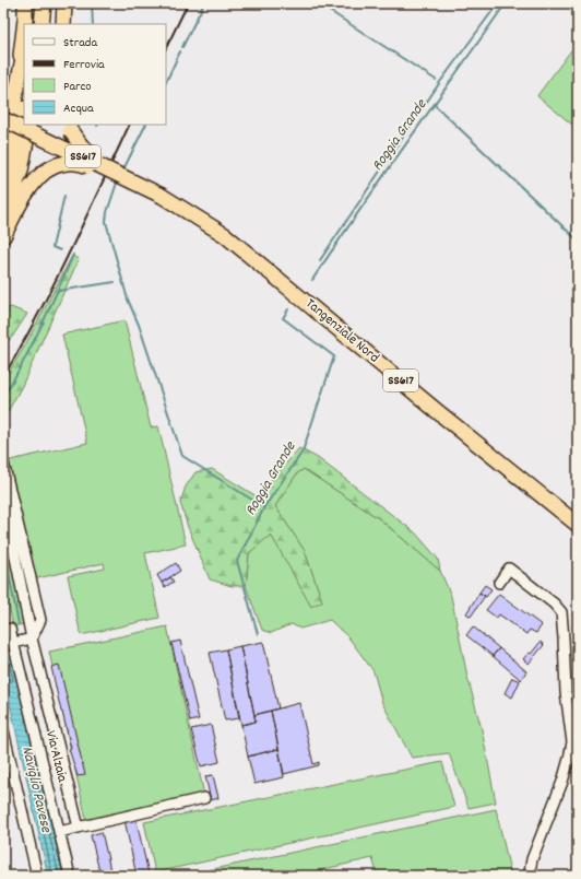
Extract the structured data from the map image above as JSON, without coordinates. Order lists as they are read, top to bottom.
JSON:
{
  "streets": {
    "highway": ["SS617", "Tangenziale Nord"],
    "street": ["Via Alzaia"]
  },
  "crossings": [
    ["SS617", "Tangenziale Nord"]
  ],
  "water": ["Roggia Grande", "Naviglio Pavese"],
  "legend": [
    "Strada",
    "Ferrovia",
    "Parco",
    "Acqua"
  ]
}
